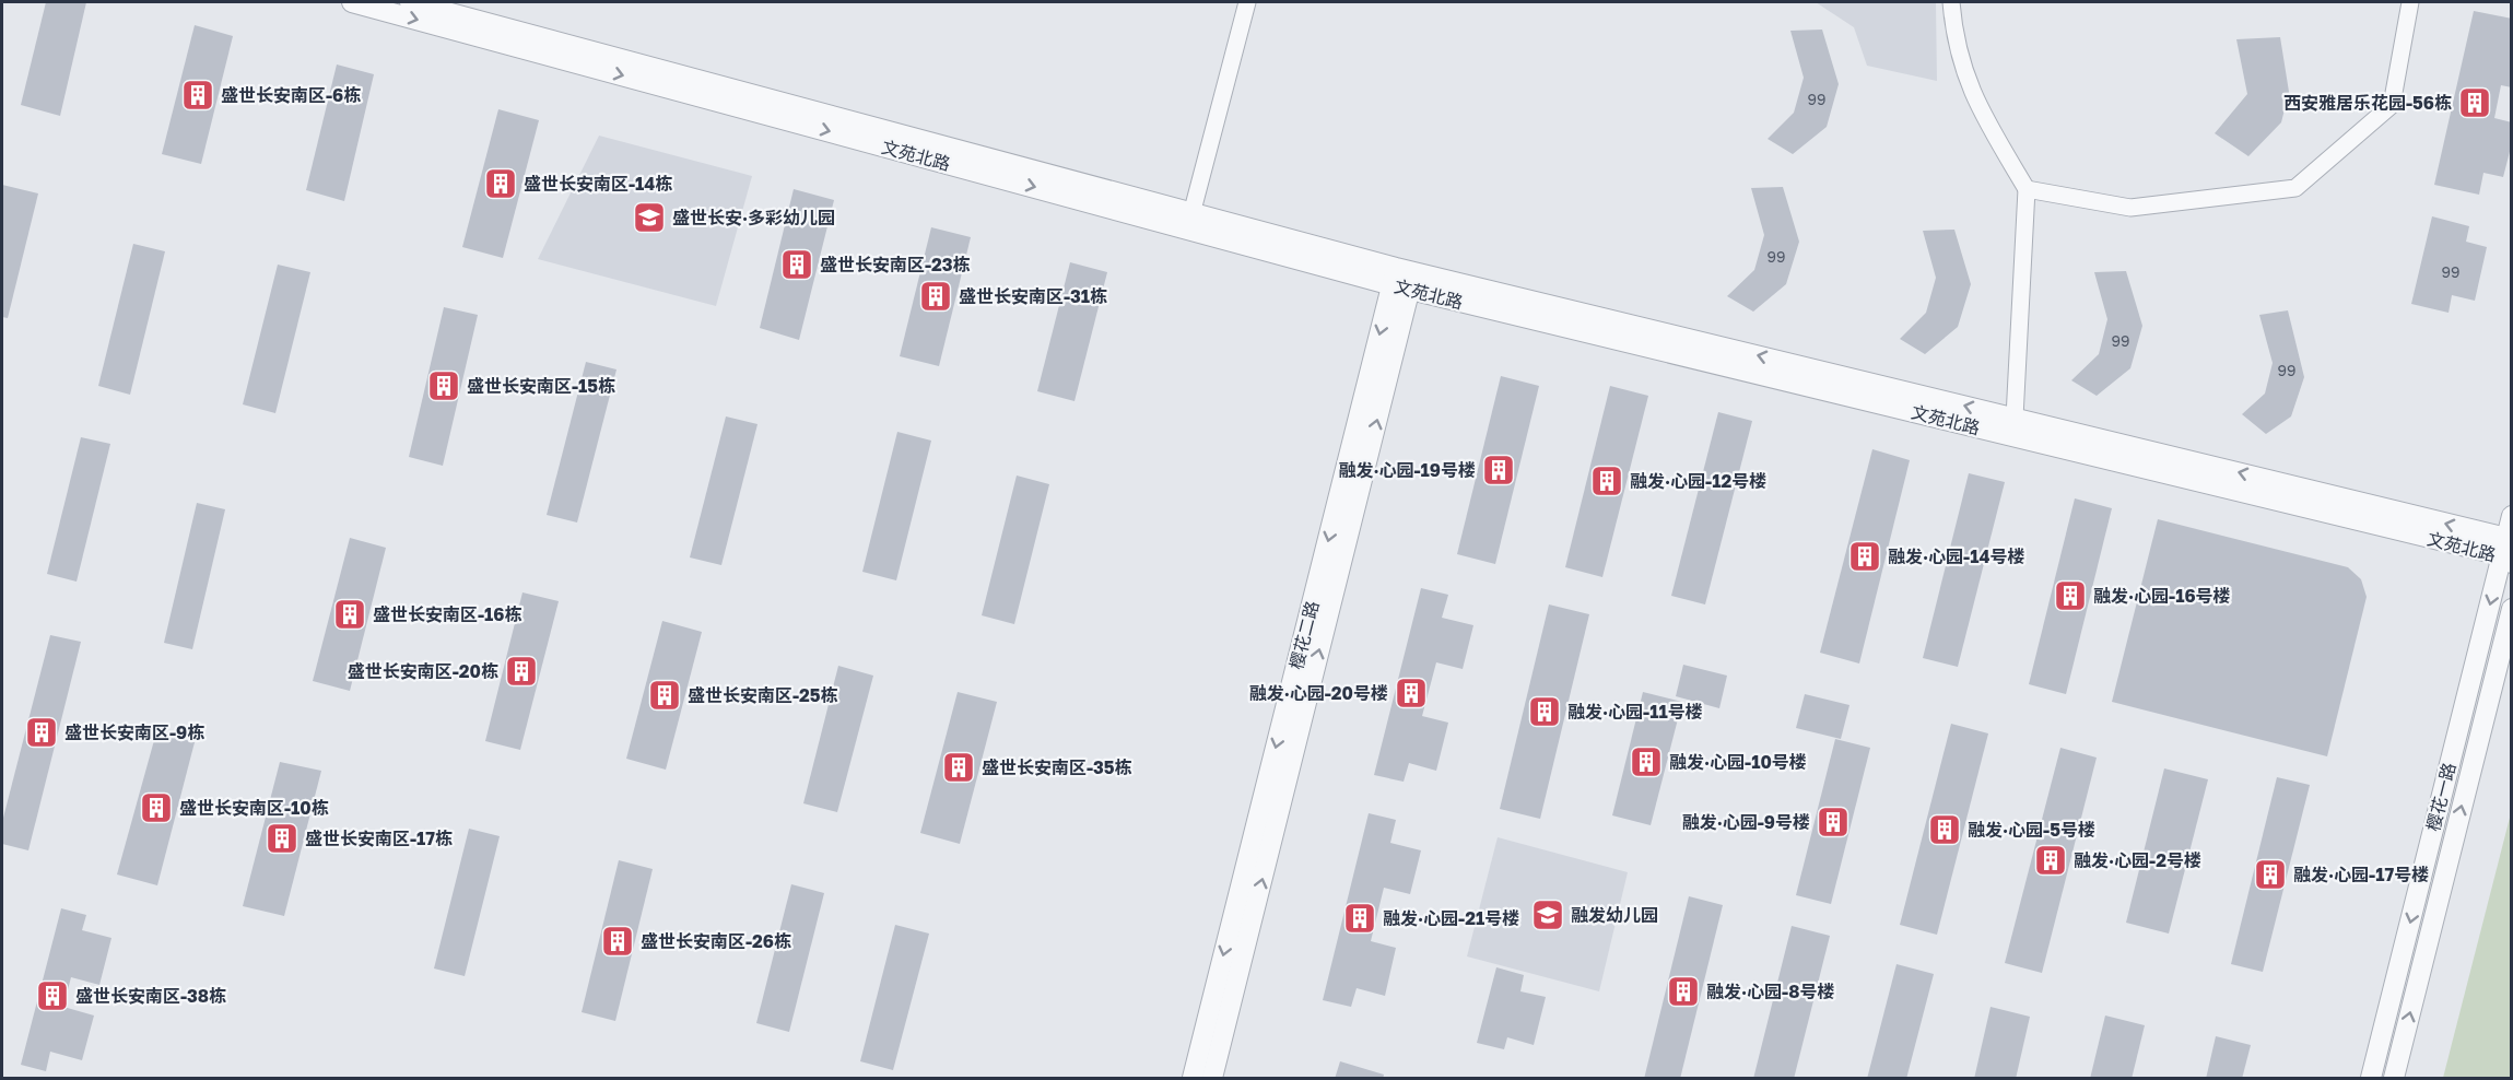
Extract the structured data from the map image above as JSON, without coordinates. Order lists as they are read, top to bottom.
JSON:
{
  "streets": {
    "street": ["文苑北路", "樱花二路", "樱花一路"]
  },
  "crossings": [
    ["文苑北路", "樱花二路"],
    ["文苑北路", "樱花一路"]
  ],
  "places": {
    "building": [
      "盛世长安南区-6栋",
      "西安雅居乐花园-56栋",
      "盛世长安南区-14栋",
      "盛世长安南区-23栋",
      "盛世长安南区-31栋",
      "盛世长安南区-15栋",
      "融发·心园-19号楼",
      "融发·心园-12号楼",
      "融发·心园-14号楼",
      "融发·心园-16号楼",
      "盛世长安南区-16栋",
      "盛世长安南区-20栋",
      "融发·心园-20号楼",
      "盛世长安南区-25栋",
      "融发·心园-11号楼",
      "盛世长安南区-9栋",
      "融发·心园-10号楼",
      "盛世长安南区-35栋",
      "盛世长安南区-10栋",
      "融发·心园-9号楼",
      "融发·心园-5号楼",
      "盛世长安南区-17栋",
      "融发·心园-2号楼",
      "融发·心园-17号楼",
      "融发·心园-21号楼",
      "盛世长安南区-26栋",
      "融发·心园-8号楼",
      "盛世长安南区-38栋"
    ],
    "school or university": ["盛世长安·多彩幼儿园", "融发幼儿园"]
  },
  "house_numbers": [
    "99",
    "99",
    "99",
    "99",
    "99"
  ]
}
